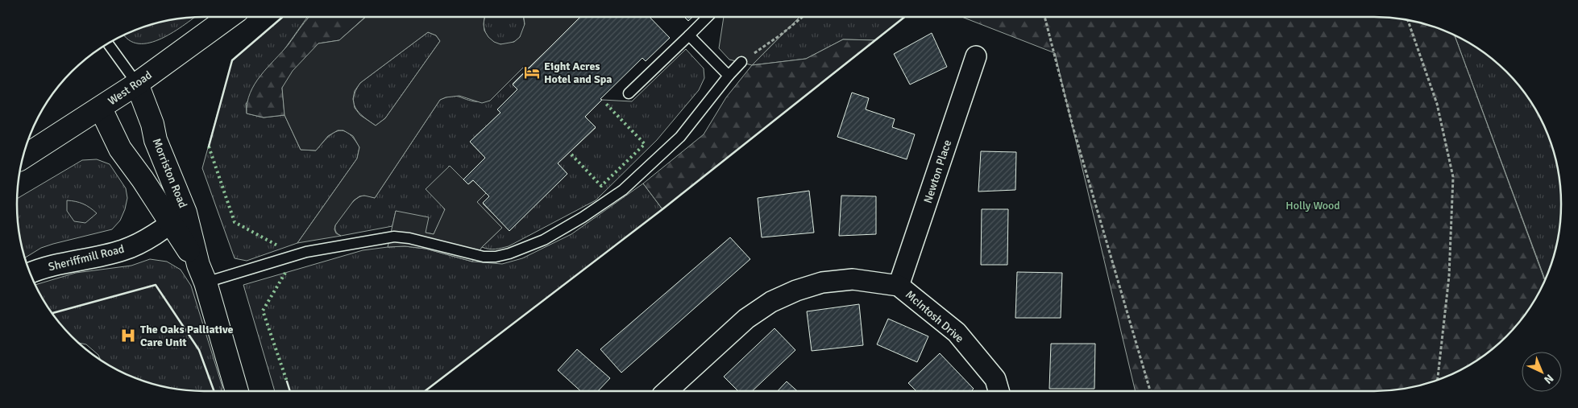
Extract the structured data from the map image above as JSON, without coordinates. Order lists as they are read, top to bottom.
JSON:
{
  "streets": {
    "main road": ["West Road", "Morriston Road"],
    "street": ["Newton Place", "Sheriffmill Road", "McIntosh Drive"]
  },
  "crossings": [
    ["West Road", "Morriston Road"],
    ["Newton Place", "McIntosh Drive"],
    ["Morriston Road", "Sheriffmill Road"]
  ],
  "parks": ["Holly Wood"],
  "places": {
    "hotel": ["Eight Acres Hotel and Spa"],
    "hospital": ["The Oaks Palliative Care Unit"]
  },
  "north": "bottom right"
}
